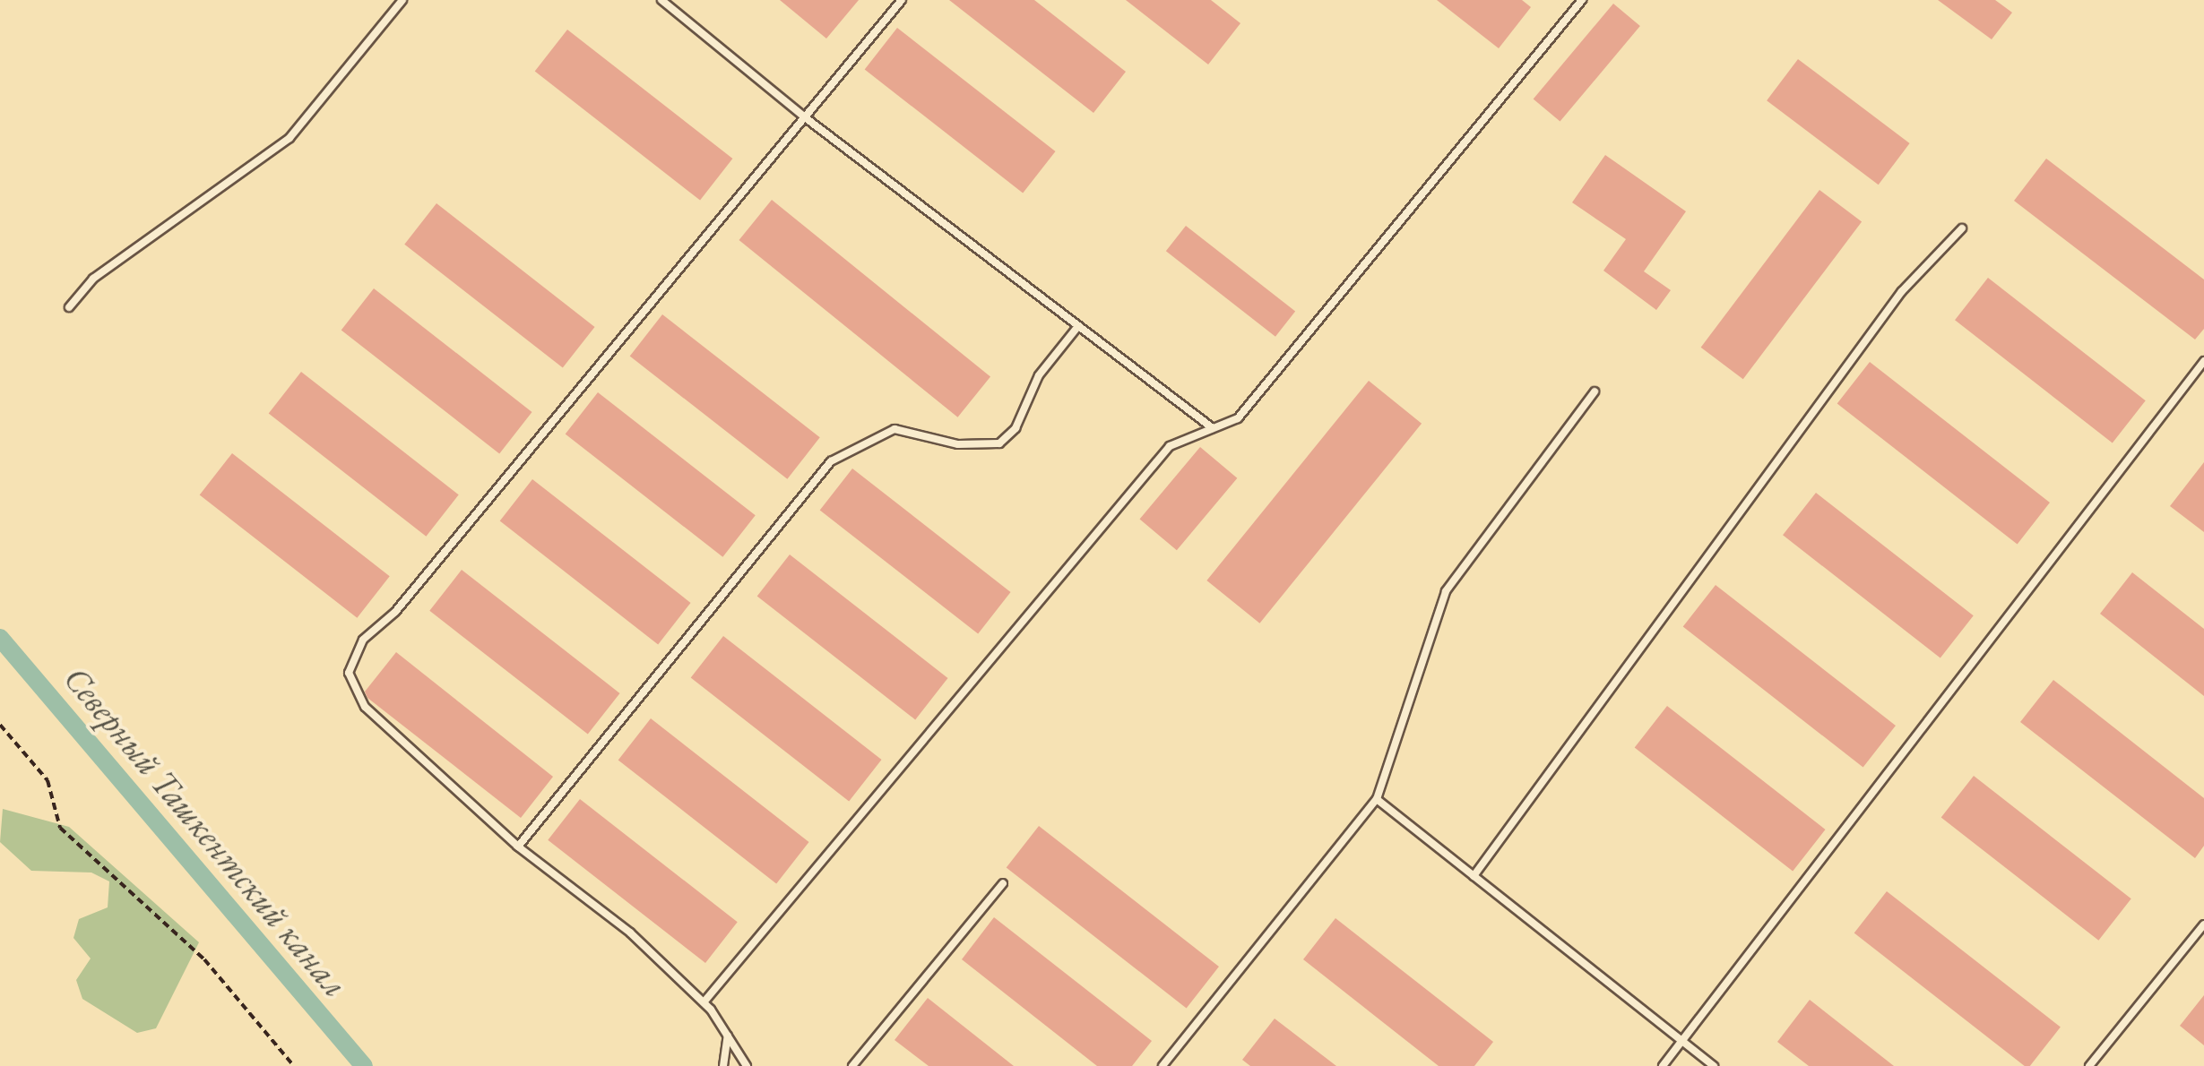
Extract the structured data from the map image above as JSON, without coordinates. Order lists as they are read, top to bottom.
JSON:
{
  "water": ["Северный Ташкентский канал"]
}
